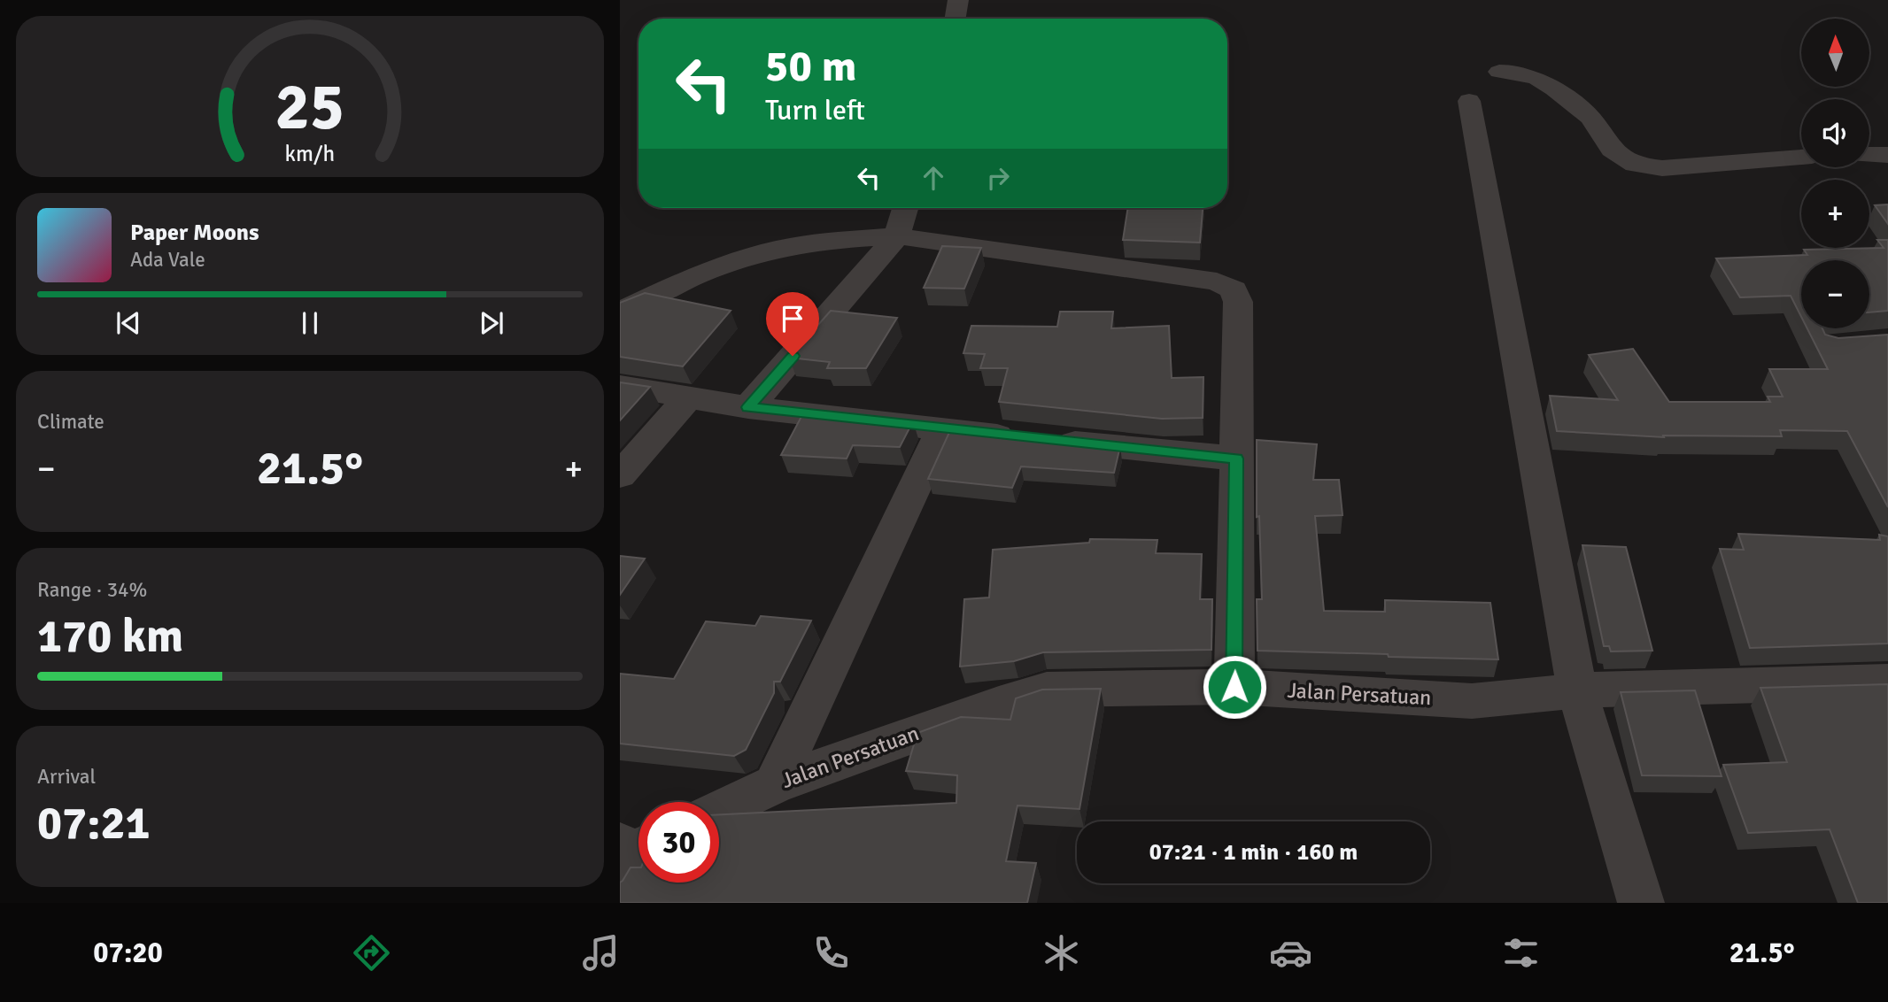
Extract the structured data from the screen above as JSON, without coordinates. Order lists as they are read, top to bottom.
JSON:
{
  "streets": {
    "street": ["Jalan Persatuan"]
  },
  "north": "top",
  "page": {
    "map_buttons": ["+", "−"],
    "turn": ["50 m", "Turn left"],
    "song": ["Paper Moons", "Ada Vale"],
    "tile": [
      "Climate",
      ["Range · 34%", "170 km"],
      ["Arrival", "07:21"]
    ],
    "heat": ["−", "21.5°", "+"],
    "limit": "30",
    "trip": "07:21 · 1 min · 160 m",
    "tabs": ["07:20", "21.5°"],
    "gauge": ["25", "km/h"]
  }
}
